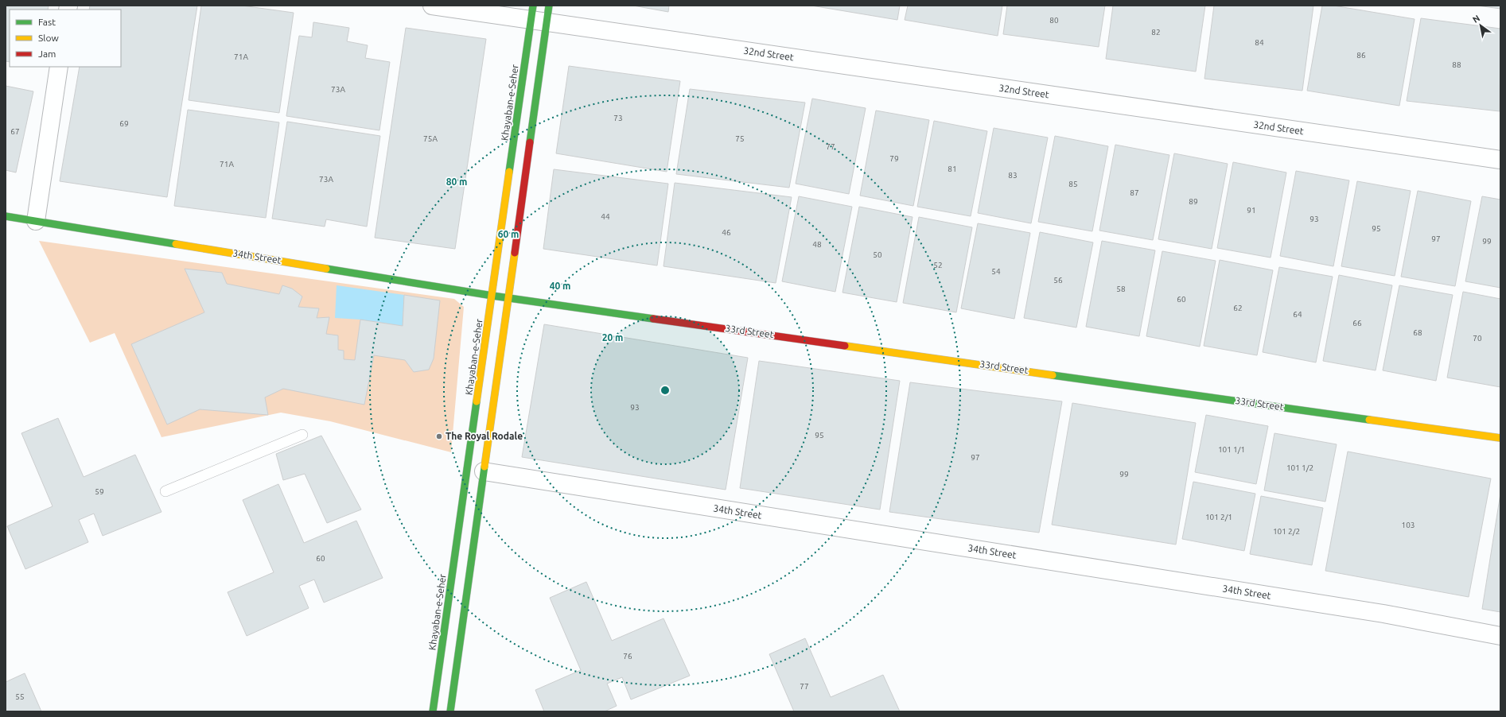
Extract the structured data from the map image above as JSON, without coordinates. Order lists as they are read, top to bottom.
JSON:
{
  "streets": {
    "street": [
      "32nd Street",
      "Khayaban-e-Seher",
      "34th Street",
      "33rd Street"
    ]
  },
  "crossings": [
    ["32nd Street", "Khayaban-e-Seher"],
    ["Khayaban-e-Seher", "34th Street"],
    ["Khayaban-e-Seher", "33rd Street"],
    ["34th Street", "33rd Street"]
  ],
  "places": ["The Royal Rodale"],
  "house_numbers": [
    "80",
    "82",
    "84",
    "86",
    "71A",
    "88",
    "73A",
    "73",
    "69",
    "67",
    "75A",
    "75",
    "77",
    "79",
    "71A",
    "81",
    "83",
    "73A",
    "85",
    "87",
    "89",
    "91",
    "44",
    "93",
    "95",
    "46",
    "97",
    "99",
    "48",
    "50",
    "52",
    "54",
    "56",
    "58",
    "60",
    "62",
    "64",
    "66",
    "68",
    "70",
    "93",
    "95",
    "101 1/1",
    "97",
    "101 1/2",
    "99",
    "59",
    "101 2/1",
    "103",
    "101 2/2",
    "60",
    "76",
    "77",
    "55"
  ],
  "legend": ["Fast", "Slow", "Jam"],
  "north": "top left",
  "rings": [
    "80 m",
    "60 m",
    "40 m",
    "20 m"
  ]
}
